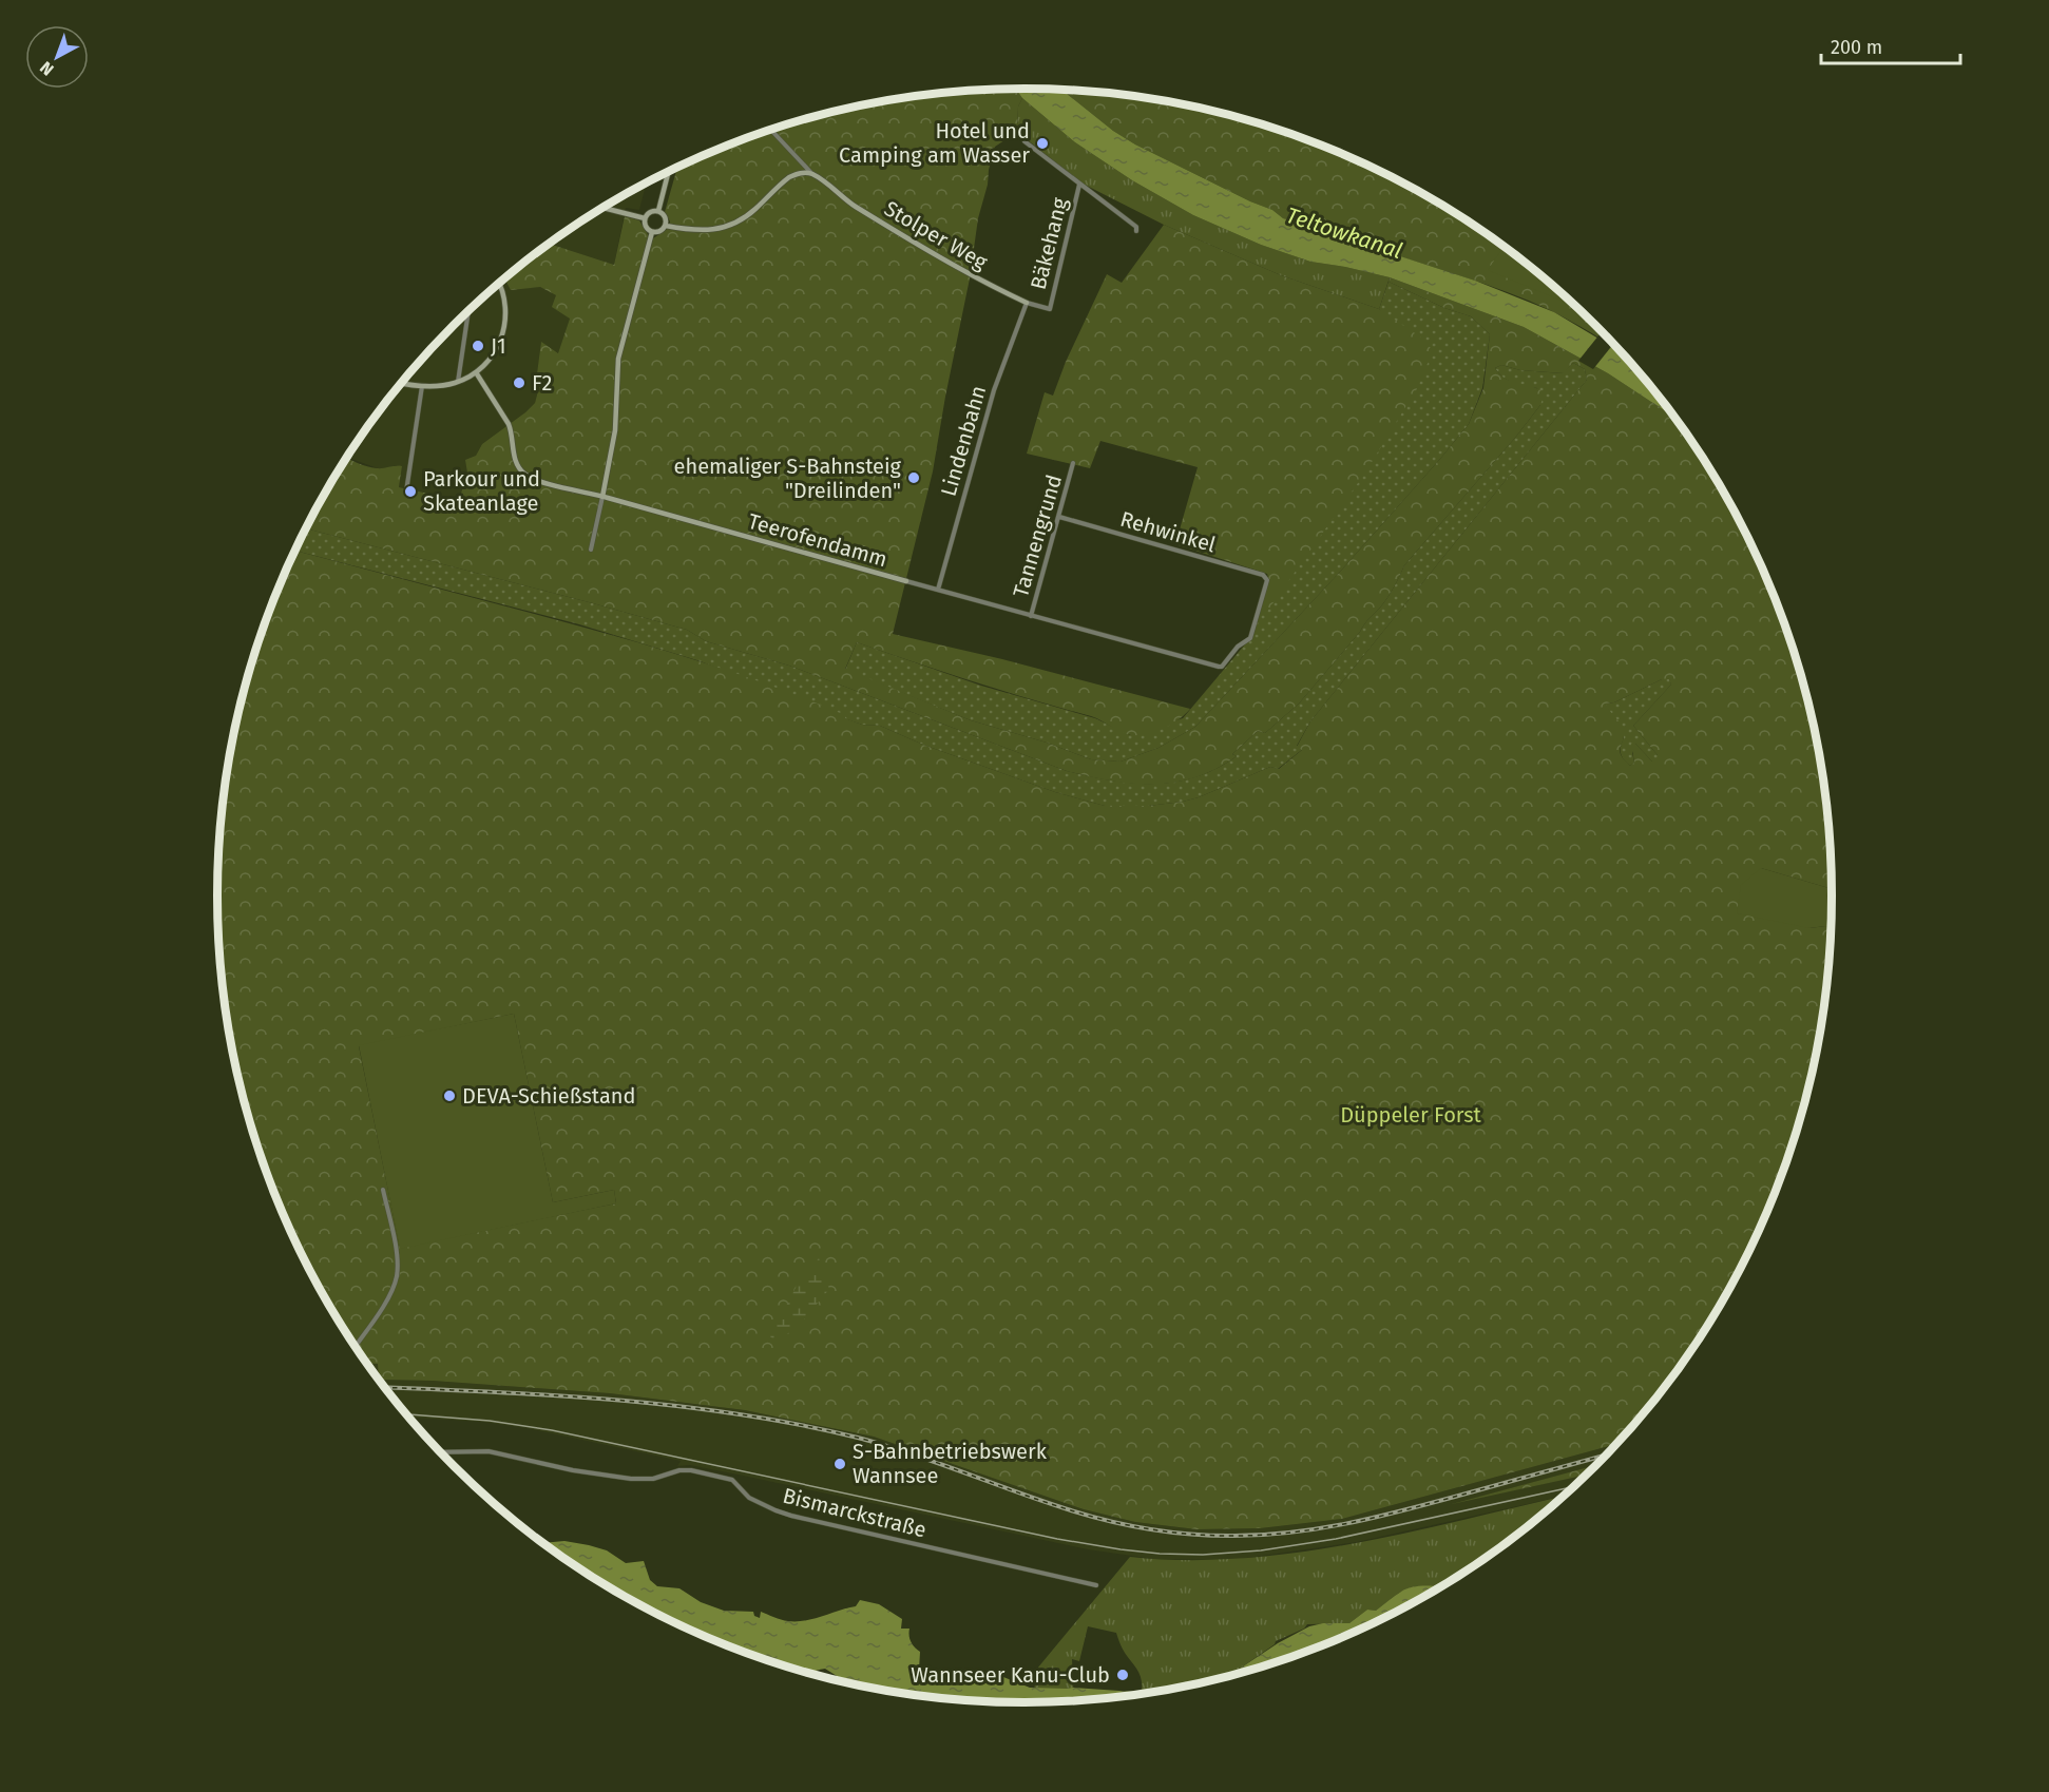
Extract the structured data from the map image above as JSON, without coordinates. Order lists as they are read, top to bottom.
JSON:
{
  "streets": {
    "street": [
      "Stolper Weg",
      "Bäkehang",
      "Lindenbahn",
      "Rehwinkel",
      "Tannengrund",
      "Teerofendamm",
      "Bismarckstraße"
    ]
  },
  "crossings": [
    ["Stolper Weg", "Bäkehang"],
    ["Stolper Weg", "Lindenbahn"],
    ["Lindenbahn", "Teerofendamm"],
    ["Rehwinkel", "Tannengrund"],
    ["Rehwinkel", "Teerofendamm"],
    ["Tannengrund", "Teerofendamm"]
  ],
  "water": ["Teltowkanal"],
  "parks": ["Düppeler Forst"],
  "places": [
    "Hotel und Camping am Wasser",
    "J1",
    "F2",
    "ehemaliger S-Bahnsteig \"Dreilinden\"",
    "Parkour und Skateanlage",
    "DEVA-Schießstand",
    "S-Bahnbetriebswerk Wannsee",
    "Wannseer Kanu-Club"
  ],
  "scale_bar": "200 m",
  "north": "bottom left"
}
